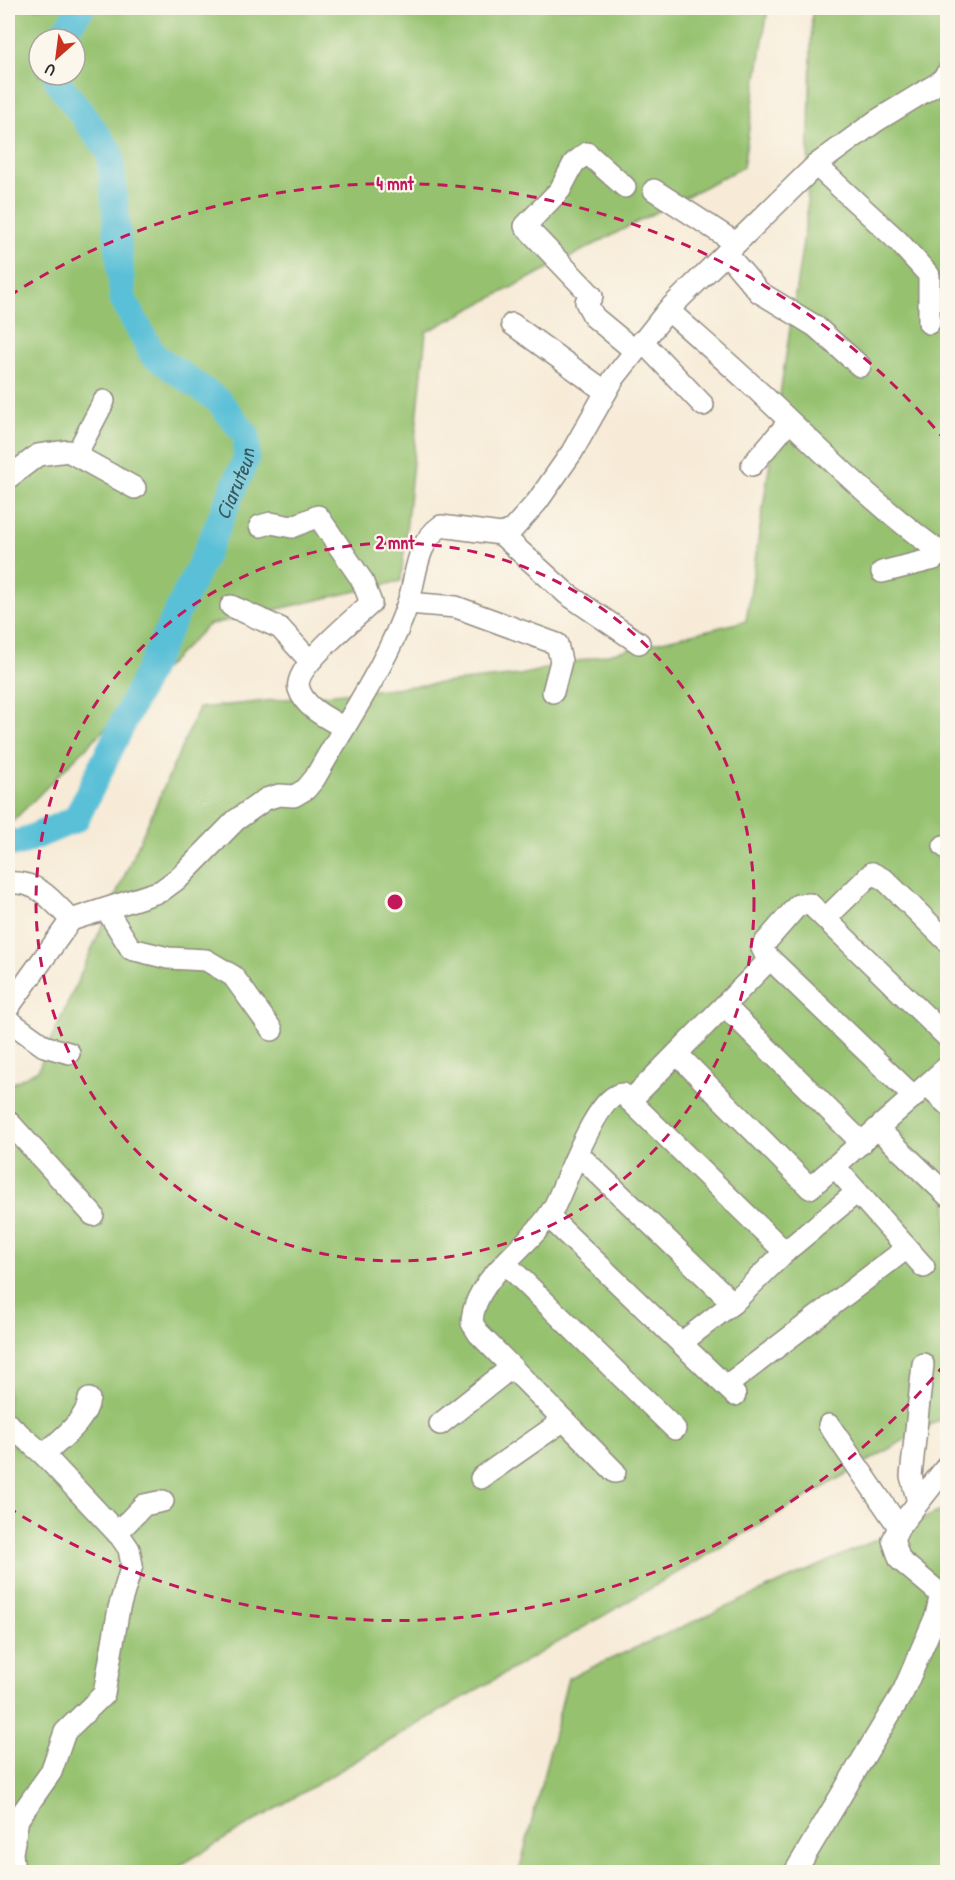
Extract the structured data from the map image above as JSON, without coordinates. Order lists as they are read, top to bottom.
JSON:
{
  "water": ["Ciaruteun"],
  "north": "bottom left",
  "rings": ["4 mnt", "2 mnt"]
}
